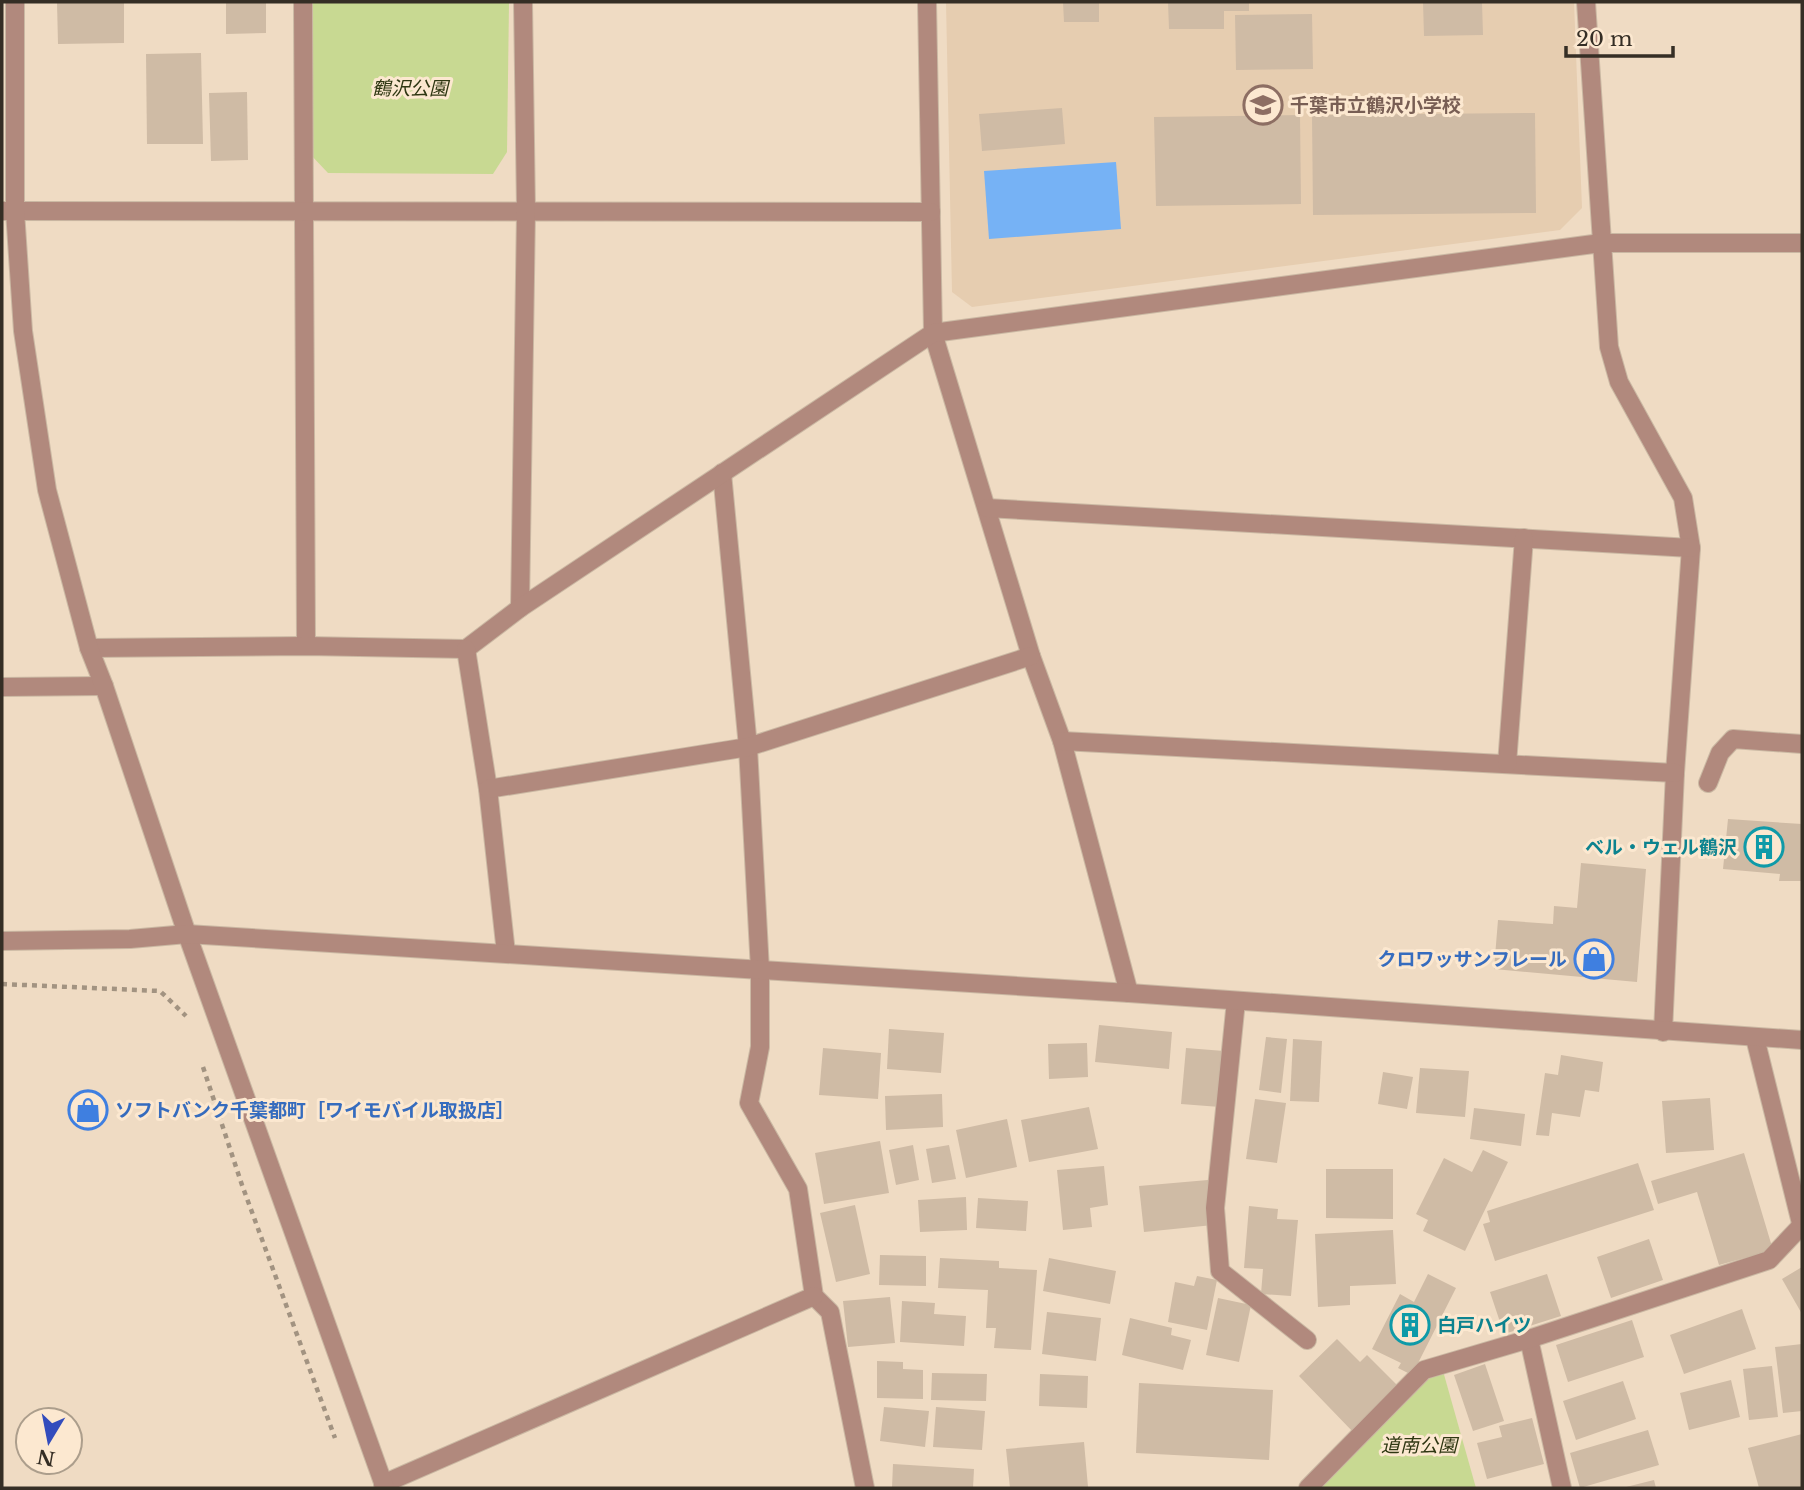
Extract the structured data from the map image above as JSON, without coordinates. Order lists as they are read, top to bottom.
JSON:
{
  "parks": ["鶴沢公園", "道南公園"],
  "places": {
    "school or university": ["千葉市立鶴沢小学校"],
    "building": ["ベル・ウェル鶴沢", "白戸ハイツ"],
    "shop": ["クロワッサンフレール", "ソフトバンク千葉都町［ワイモバイル取扱店］"]
  },
  "scale_bar": "20 m",
  "north": "bottom"
}
